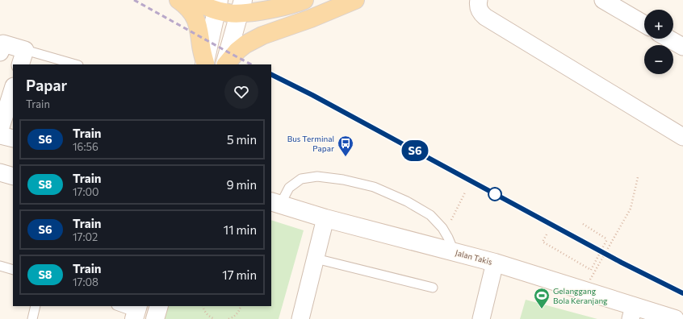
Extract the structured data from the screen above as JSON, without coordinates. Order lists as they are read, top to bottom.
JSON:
{
  "streets": {
    "main road": ["Jalan Takis"]
  },
  "places": {
    "bus stop": ["Bus Terminal Papar"],
    "sports": ["Gelanggang Bola Keranjang"]
  },
  "page": {
    "on_map": "S6",
    "map_buttons": ["+", "−"],
    "heading": ["Papar", "Train"],
    "list": [
      {
        "mark": "S6",
        "name": "Train",
        "note": "16:56",
        "value": "5 min"
      },
      {
        "mark": "S8",
        "name": "Train",
        "note": "17:00",
        "value": "9 min"
      },
      {
        "mark": "S6",
        "name": "Train",
        "note": "17:02",
        "value": "11 min"
      },
      {
        "mark": "S8",
        "name": "Train",
        "note": "17:08",
        "value": "17 min"
      }
    ]
  }
}
